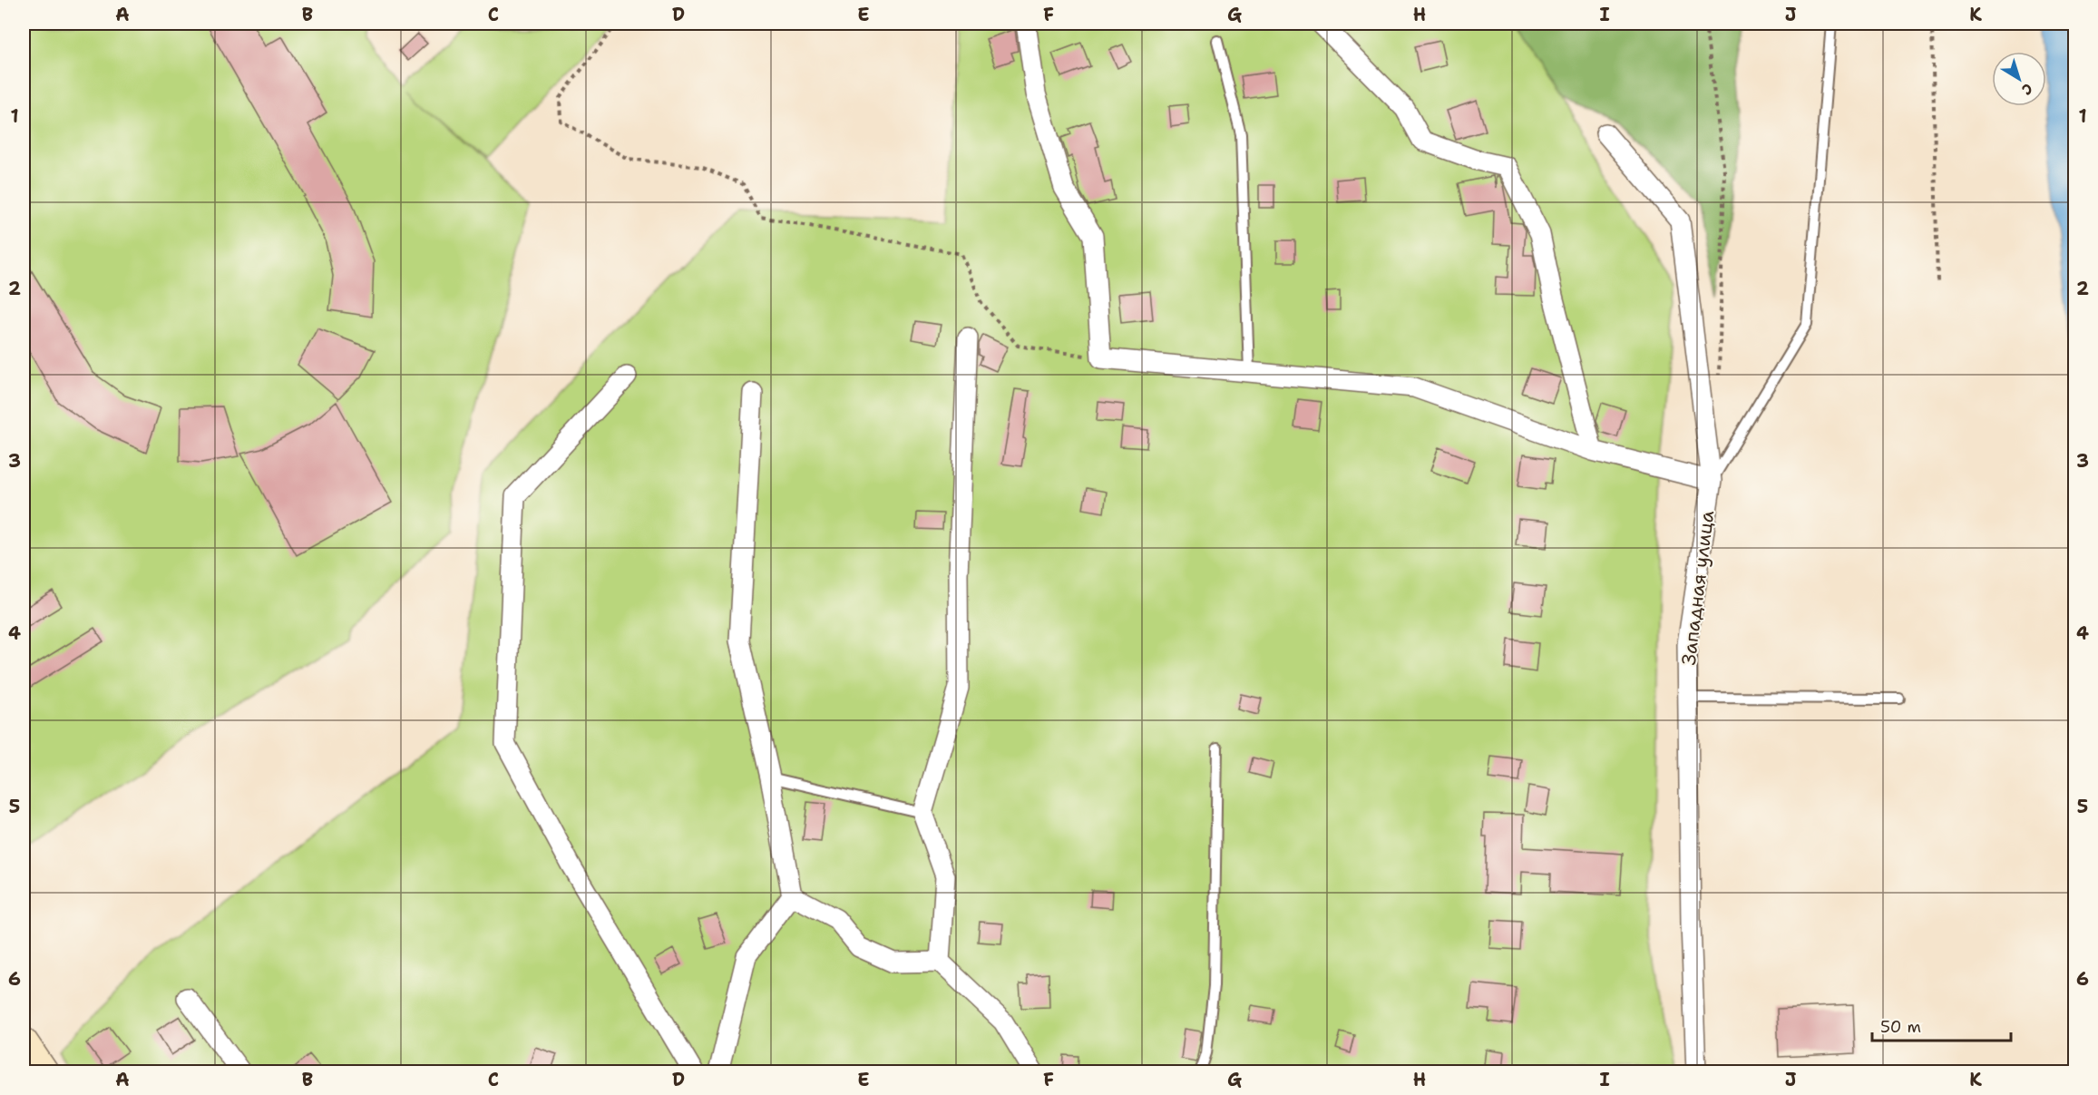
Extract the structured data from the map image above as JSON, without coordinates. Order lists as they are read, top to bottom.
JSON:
{
  "streets": {
    "street": ["Западная улица"]
  },
  "scale_bar": "50 m",
  "north": "bottom right",
  "grid": {
    "columns": [
      "A",
      "B",
      "C",
      "D",
      "E",
      "F",
      "G",
      "H",
      "I",
      "J",
      "K"
    ],
    "rows": [
      "1",
      "2",
      "3",
      "4",
      "5",
      "6"
    ]
  }
}
